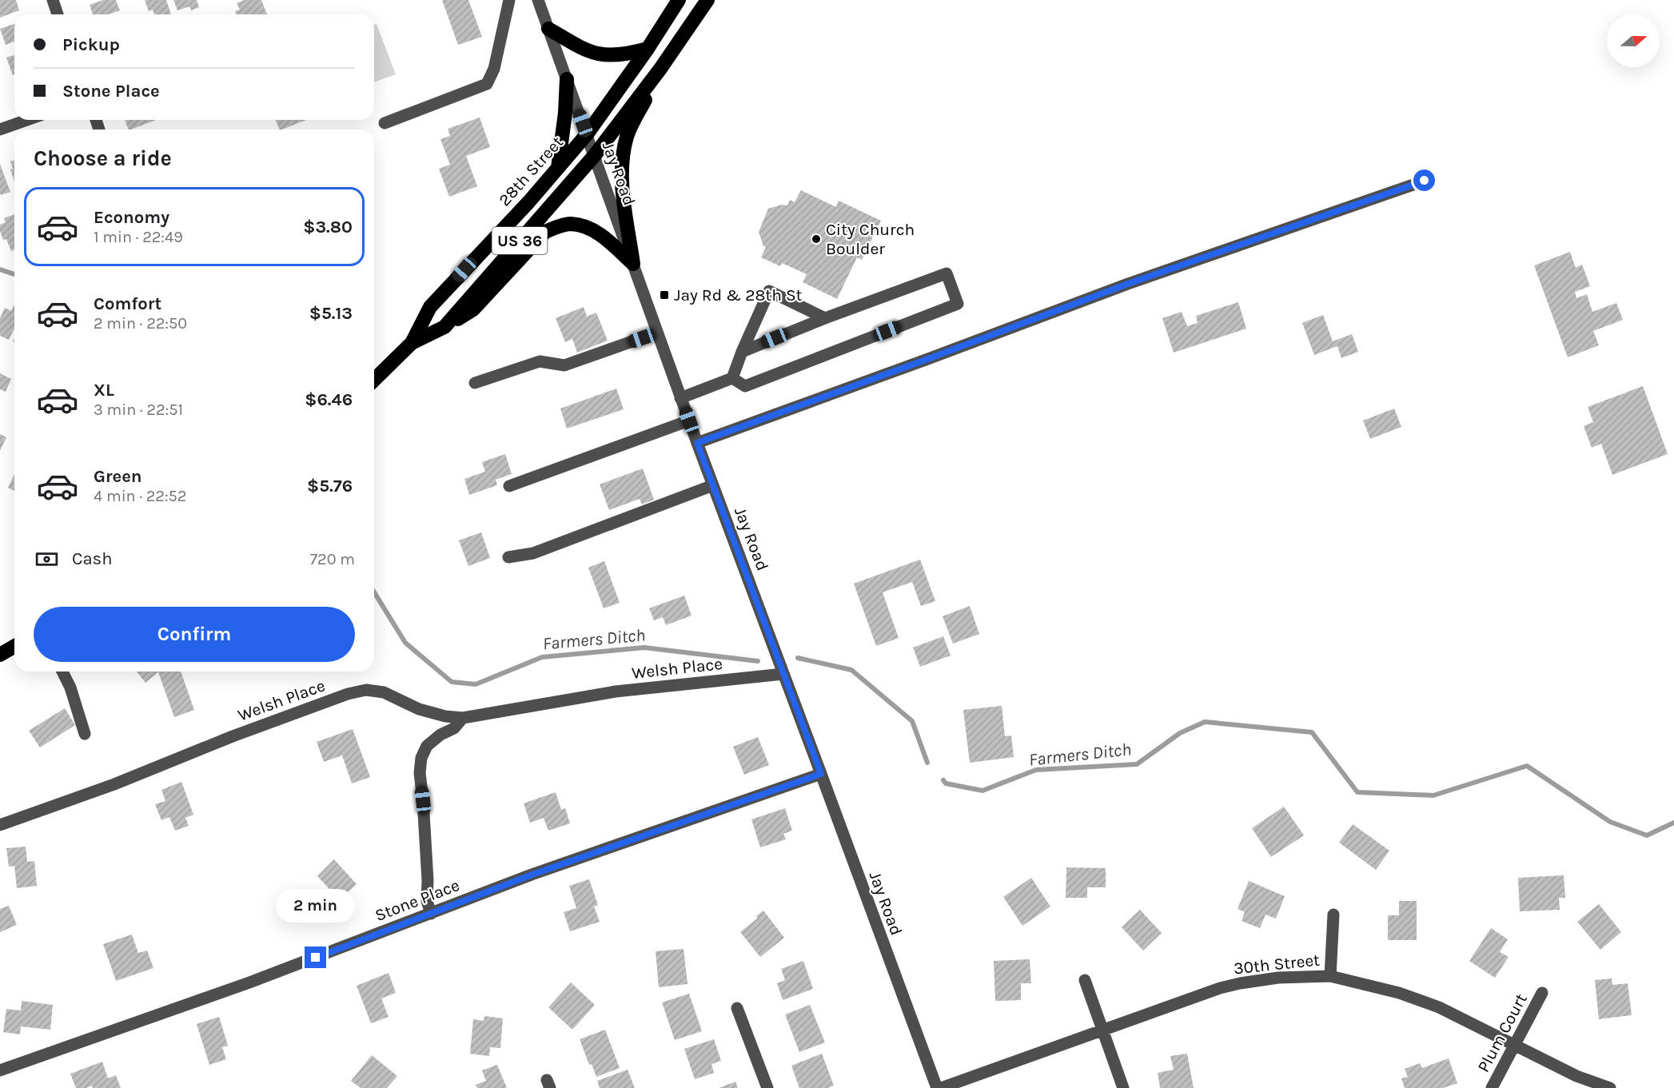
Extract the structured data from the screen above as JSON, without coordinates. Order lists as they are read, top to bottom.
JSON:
{
  "streets": {
    "highway": ["28th Street", "US 36"],
    "street": [
      "Jay Road",
      "Welsh Place",
      "Stone Place",
      "30th Street",
      "Plum Court"
    ]
  },
  "crossings": [
    ["28th Street", "Jay Road"],
    ["28th Street", "US 36"],
    ["Jay Road", "US 36"],
    ["Jay Road", "Welsh Place"],
    ["Jay Road", "Stone Place"],
    ["30th Street", "Plum Court"]
  ],
  "water": ["Farmers Ditch"],
  "places": {
    "other": ["City Church Boulder"],
    "transit": ["Jay Rd & 28th St"]
  },
  "north": "right",
  "page": {
    "banner": ["Pickup", "Stone Place"],
    "heading": "Choose a ride",
    "list": [
      {
        "name": "Economy",
        "note": "1 min · 22:49",
        "value": "$3.80"
      },
      {
        "name": "Comfort",
        "note": "2 min · 22:50",
        "value": "$5.13"
      },
      {
        "name": "XL",
        "note": "3 min · 22:51",
        "value": "$6.46"
      },
      {
        "name": "Green",
        "note": "4 min · 22:52",
        "value": "$5.76"
      }
    ],
    "pay": ["Cash", "720 m"],
    "buttons": "Confirm",
    "bubble": "2 min"
  }
}
